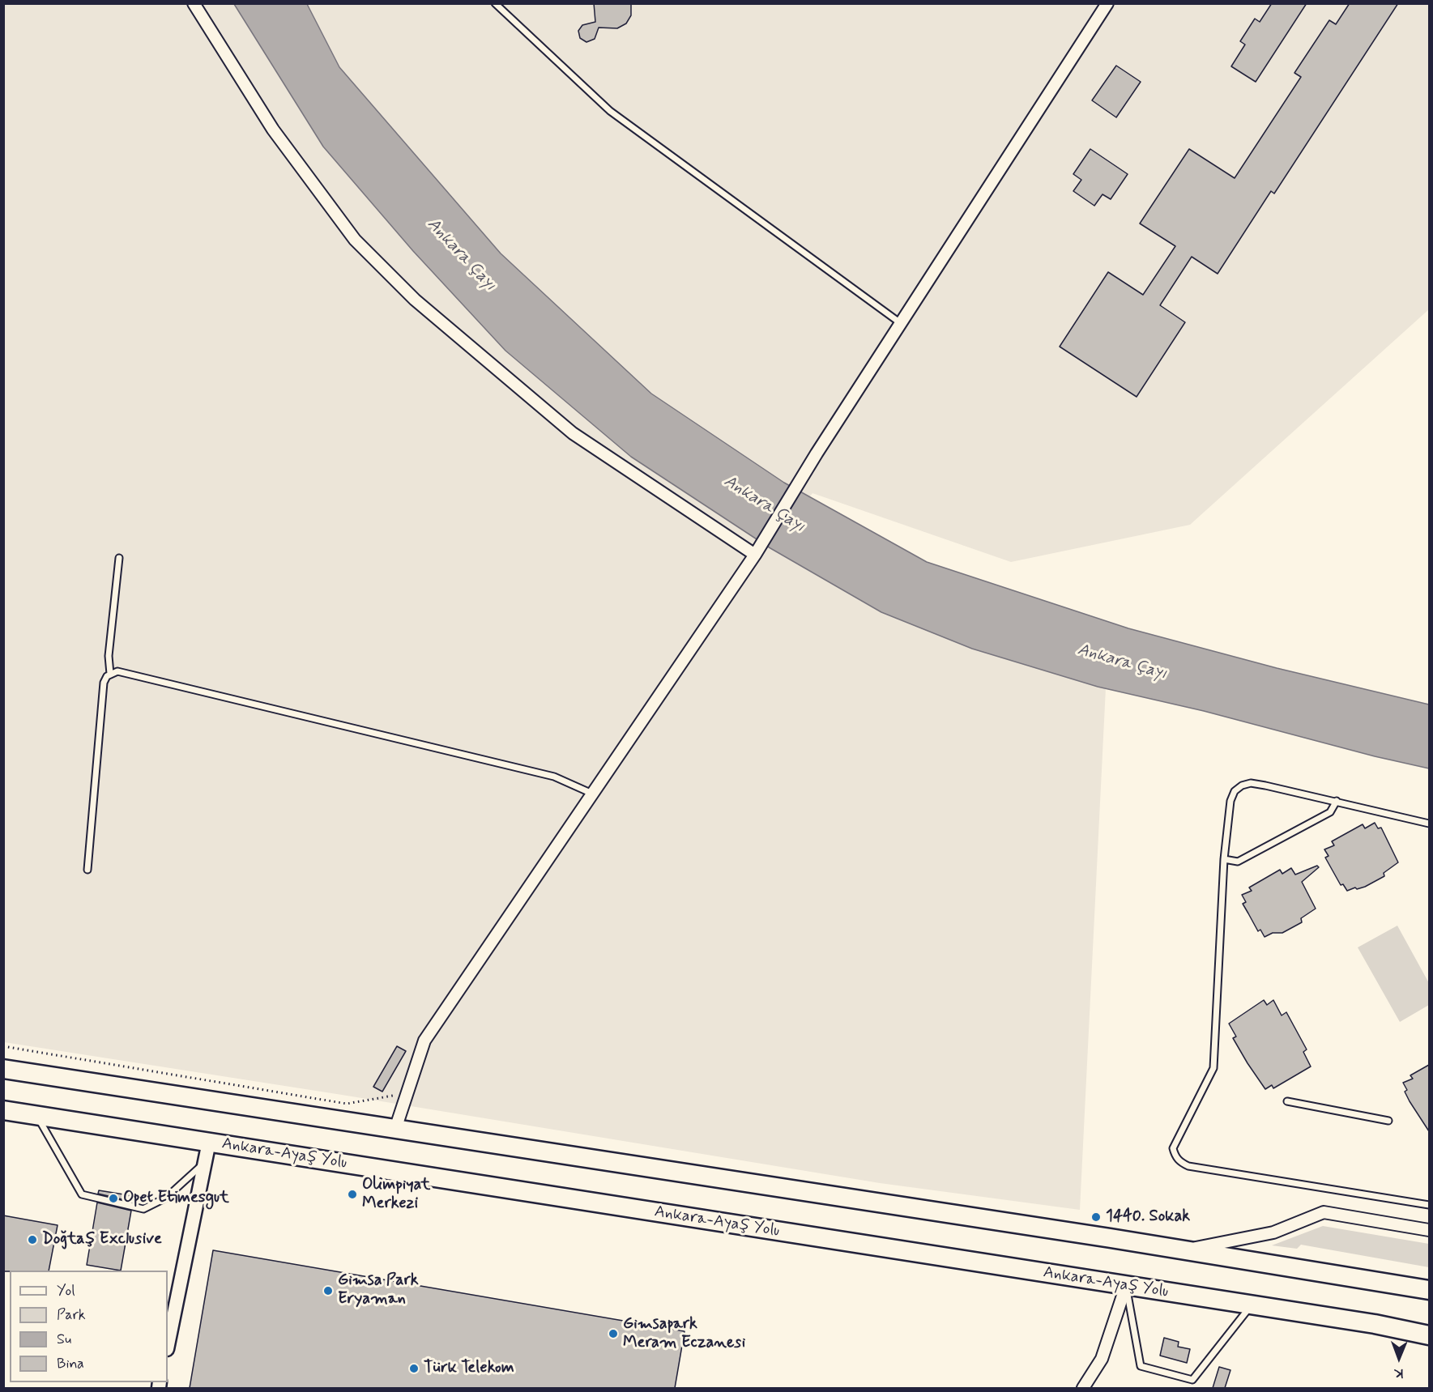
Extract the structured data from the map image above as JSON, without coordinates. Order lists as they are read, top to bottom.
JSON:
{
  "streets": {
    "highway": ["Ankara-Ayaş Yolu"]
  },
  "water": ["Ankara Çayı"],
  "places": [
    "Olimpiyat Merkezi",
    "Opet Etimesgut",
    "1440. Sokak",
    "Doğtaş Exclusive",
    "Gimsa Park Eryaman",
    "Gimsapark Meram Eczanesi",
    "Türk Telekom"
  ],
  "legend": [
    "Yol",
    "Park",
    "Su",
    "Bina"
  ],
  "north": "bottom"
}
